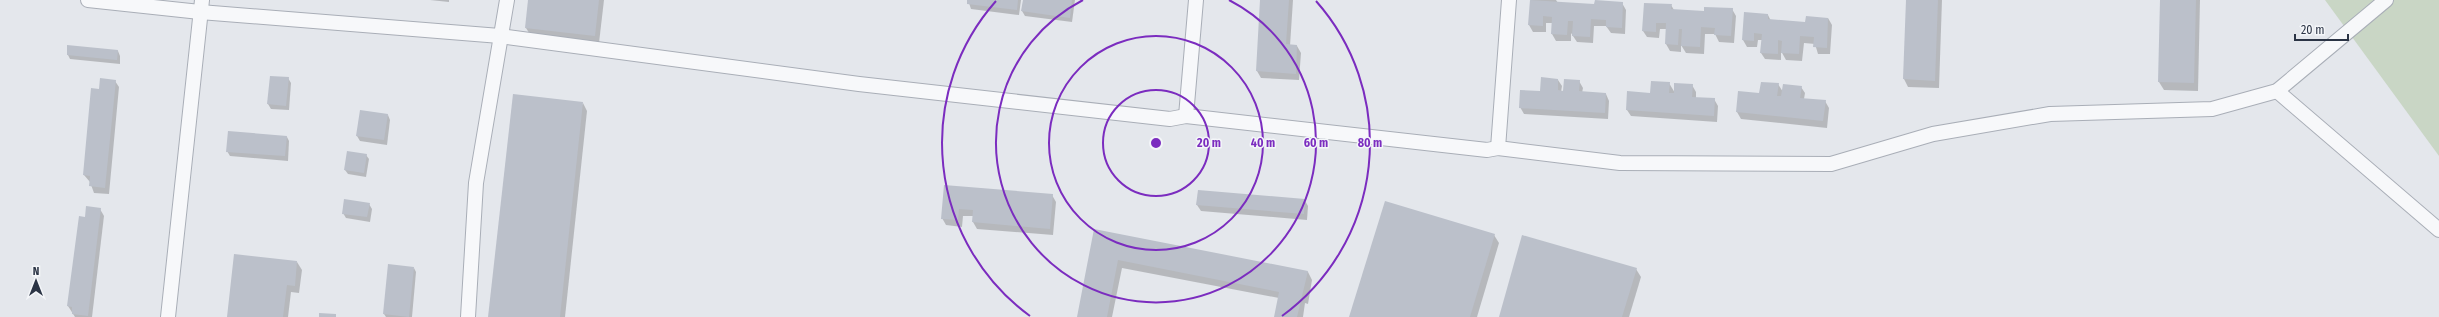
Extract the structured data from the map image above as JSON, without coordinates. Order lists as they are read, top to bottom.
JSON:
{
  "scale_bar": "20 m",
  "north": "top",
  "rings": [
    "20 m",
    "40 m",
    "60 m",
    "80 m"
  ]
}
